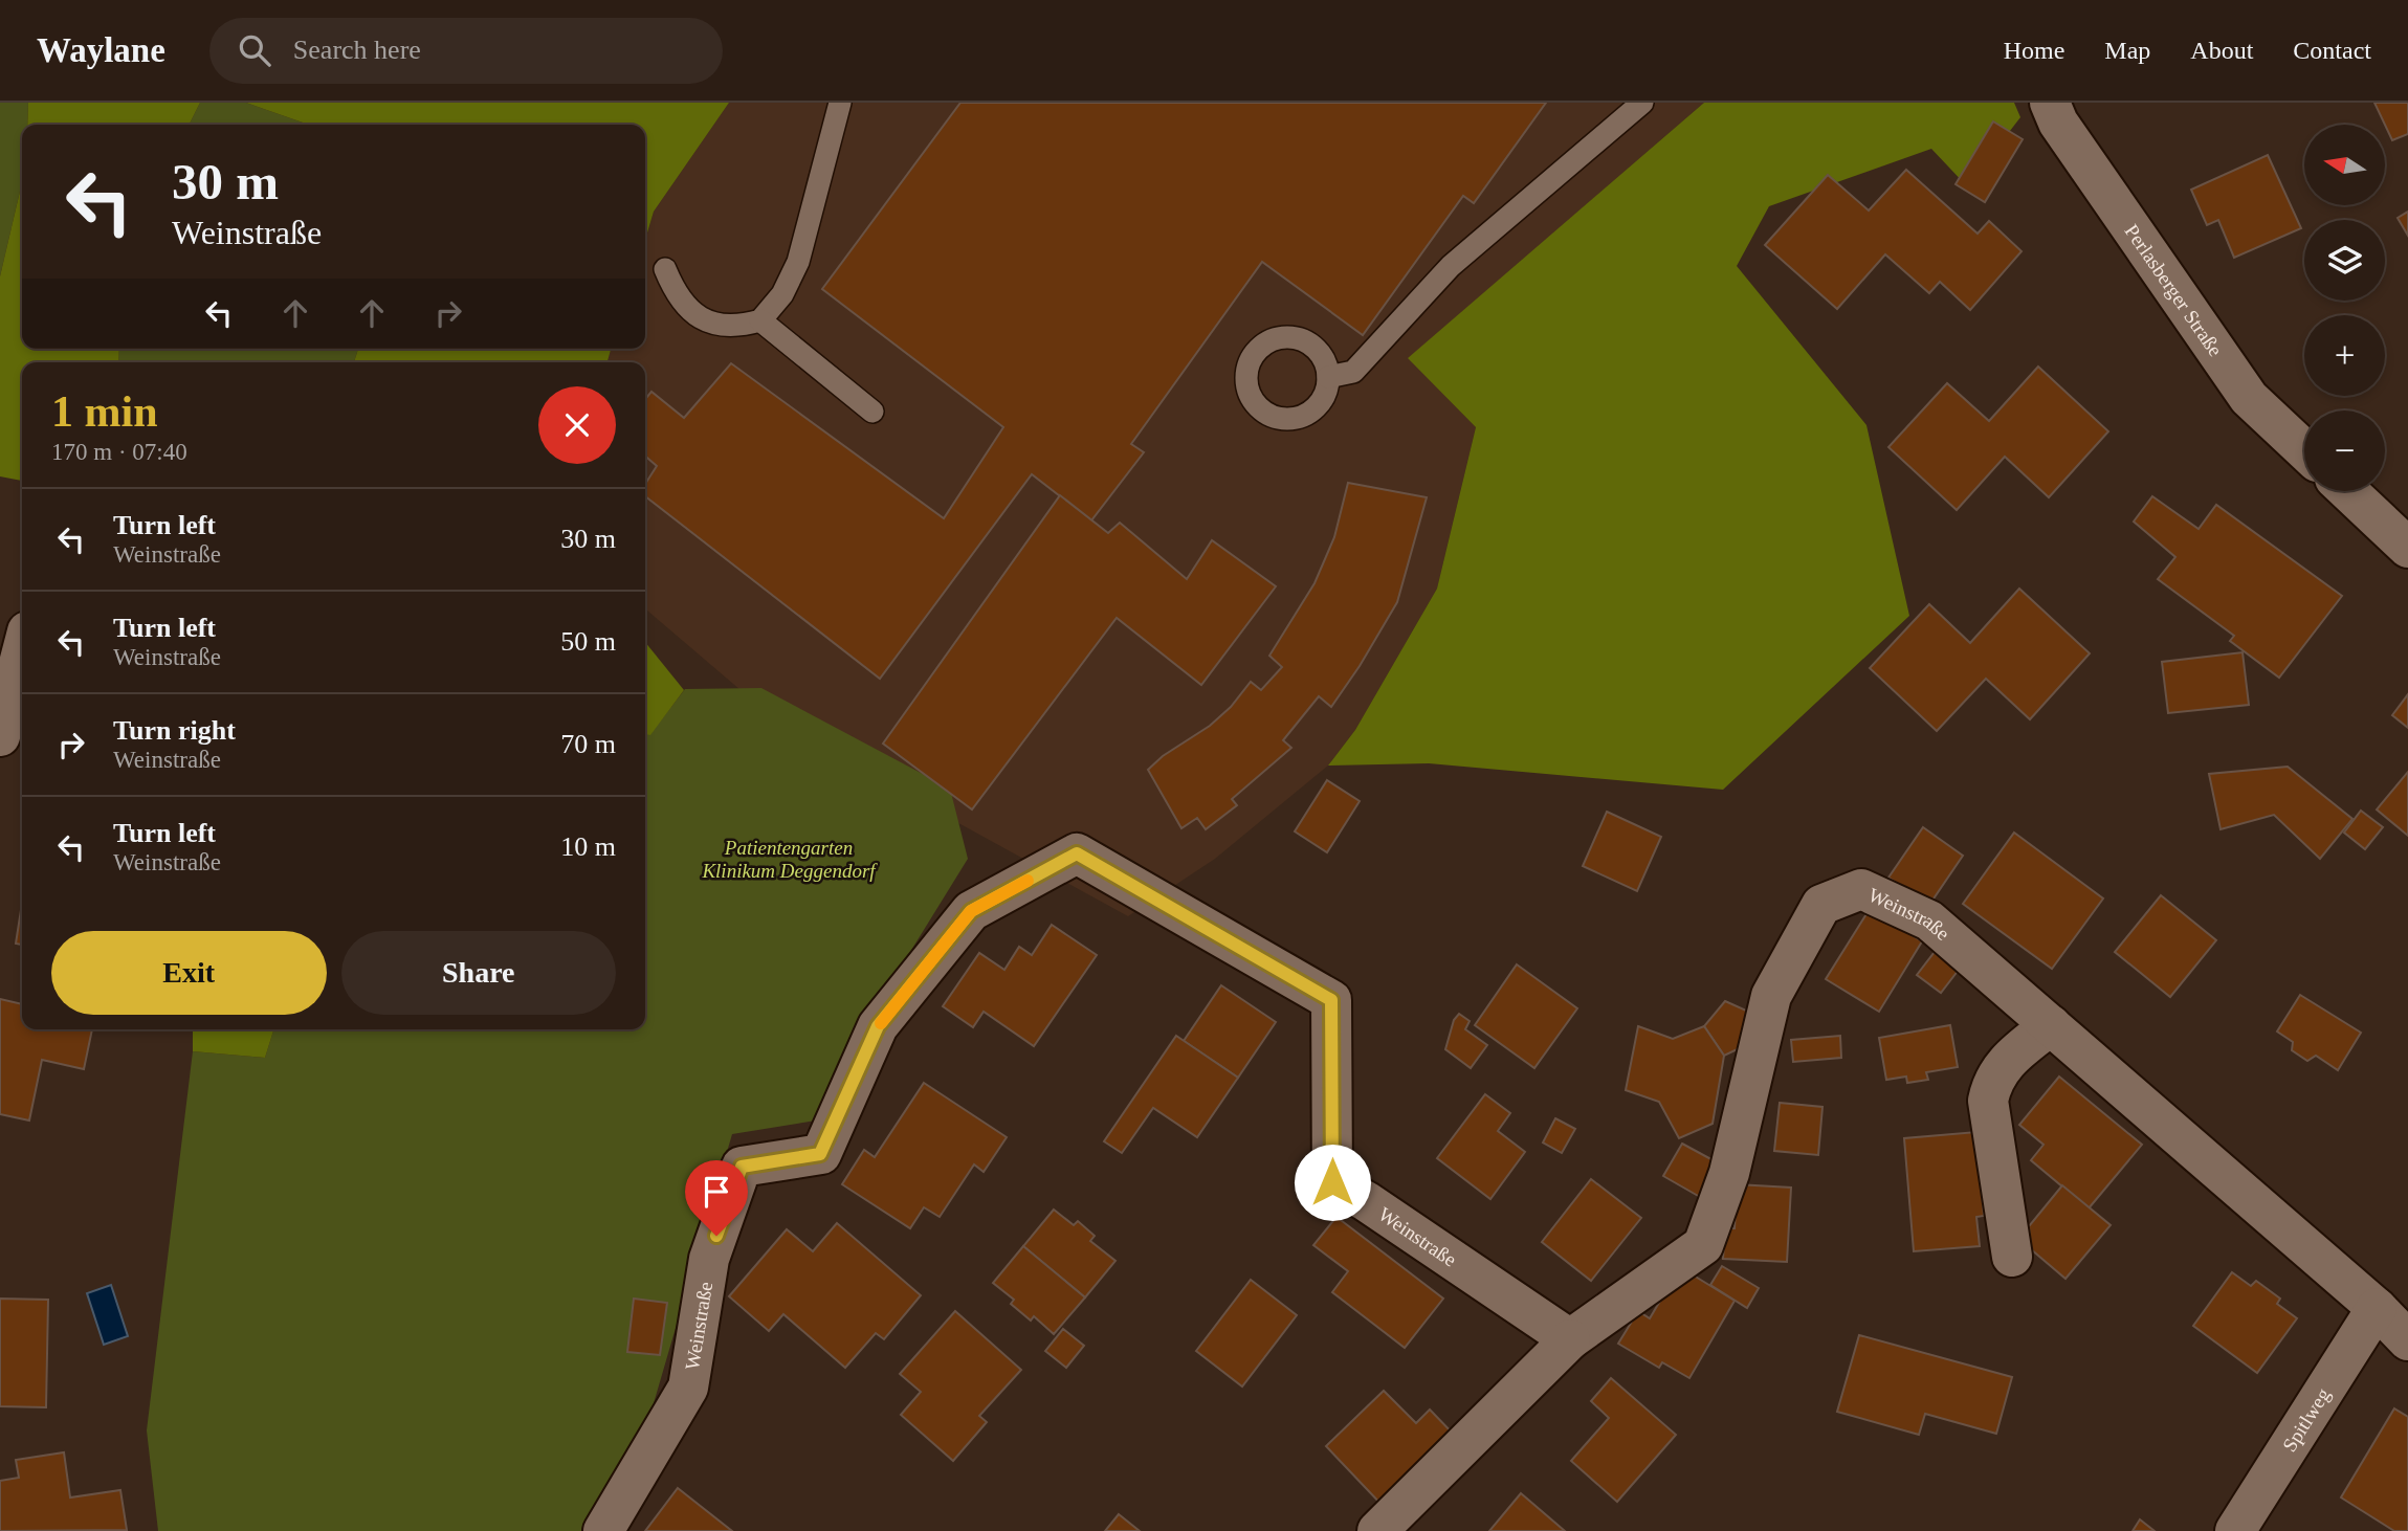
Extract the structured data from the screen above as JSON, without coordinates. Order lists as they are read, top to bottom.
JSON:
{
  "streets": {
    "street": ["Perlasberger Straße", "Weinstraße", "Spitlweg"]
  },
  "crossings": [
    ["Weinstraße", "Spitlweg"]
  ],
  "parks": ["Patientengarten Klinikum Deggendorf"],
  "north": "left",
  "page": {
    "header": "Waylane",
    "search": "Search here",
    "nav": [
      "Home",
      "Map",
      "About",
      "Contact"
    ],
    "map_buttons": ["+", "−"],
    "turn": ["30 m", "Weinstraße"],
    "heading": ["1 min", "170 m · 07:40"],
    "list": [
      {
        "name": "Turn left",
        "note": "Weinstraße",
        "value": "30 m"
      },
      {
        "name": "Turn left",
        "note": "Weinstraße",
        "value": "50 m"
      },
      {
        "name": "Turn right",
        "note": "Weinstraße",
        "value": "70 m"
      },
      {
        "name": "Turn left",
        "note": "Weinstraße",
        "value": "10 m"
      }
    ],
    "buttons": ["Exit", "Share"]
  }
}
